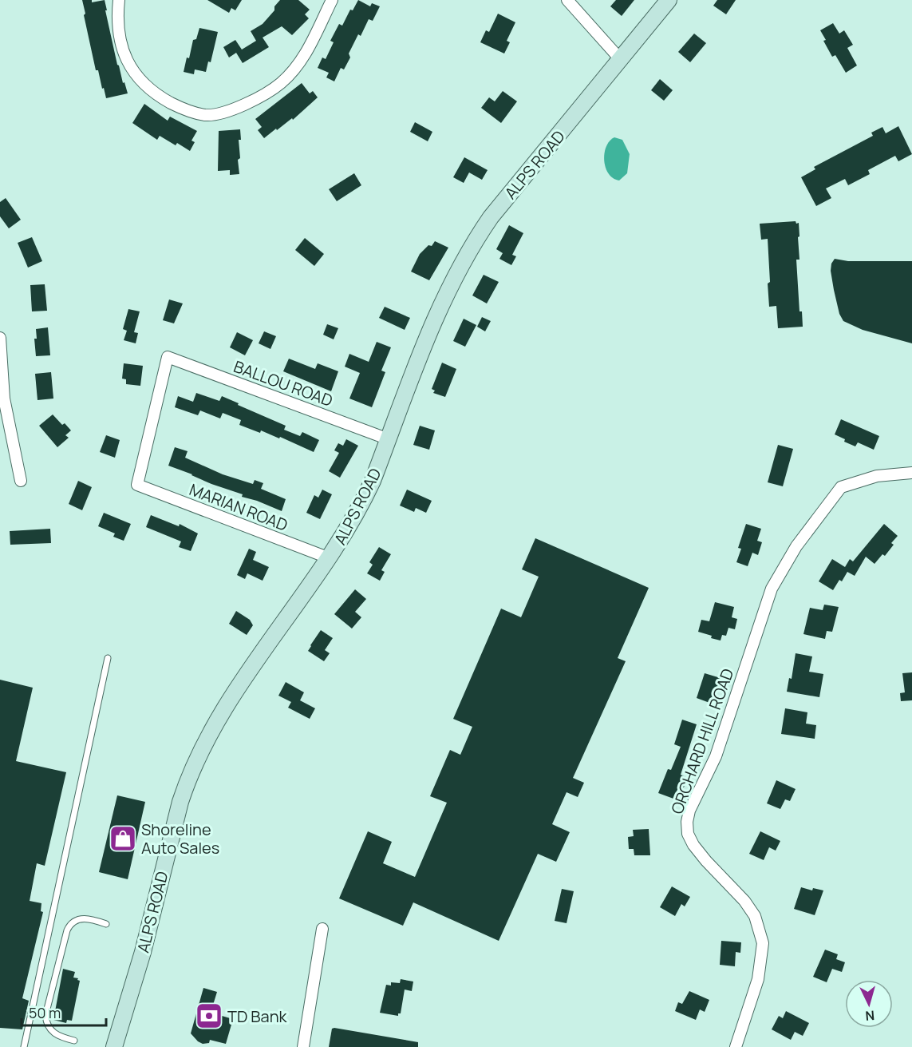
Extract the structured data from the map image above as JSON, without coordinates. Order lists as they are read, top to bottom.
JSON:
{
  "streets": {
    "street": [
      "ALPS ROAD",
      "BALLOU ROAD",
      "MARIAN ROAD",
      "ORCHARD HILL ROAD"
    ]
  },
  "crossings": [
    ["ALPS ROAD", "BALLOU ROAD"],
    ["ALPS ROAD", "MARIAN ROAD"],
    ["BALLOU ROAD", "MARIAN ROAD"]
  ],
  "places": {
    "shop": ["Shoreline Auto Sales"],
    "bank": ["TD Bank"]
  },
  "scale_bar": "50 m",
  "north": "bottom"
}
